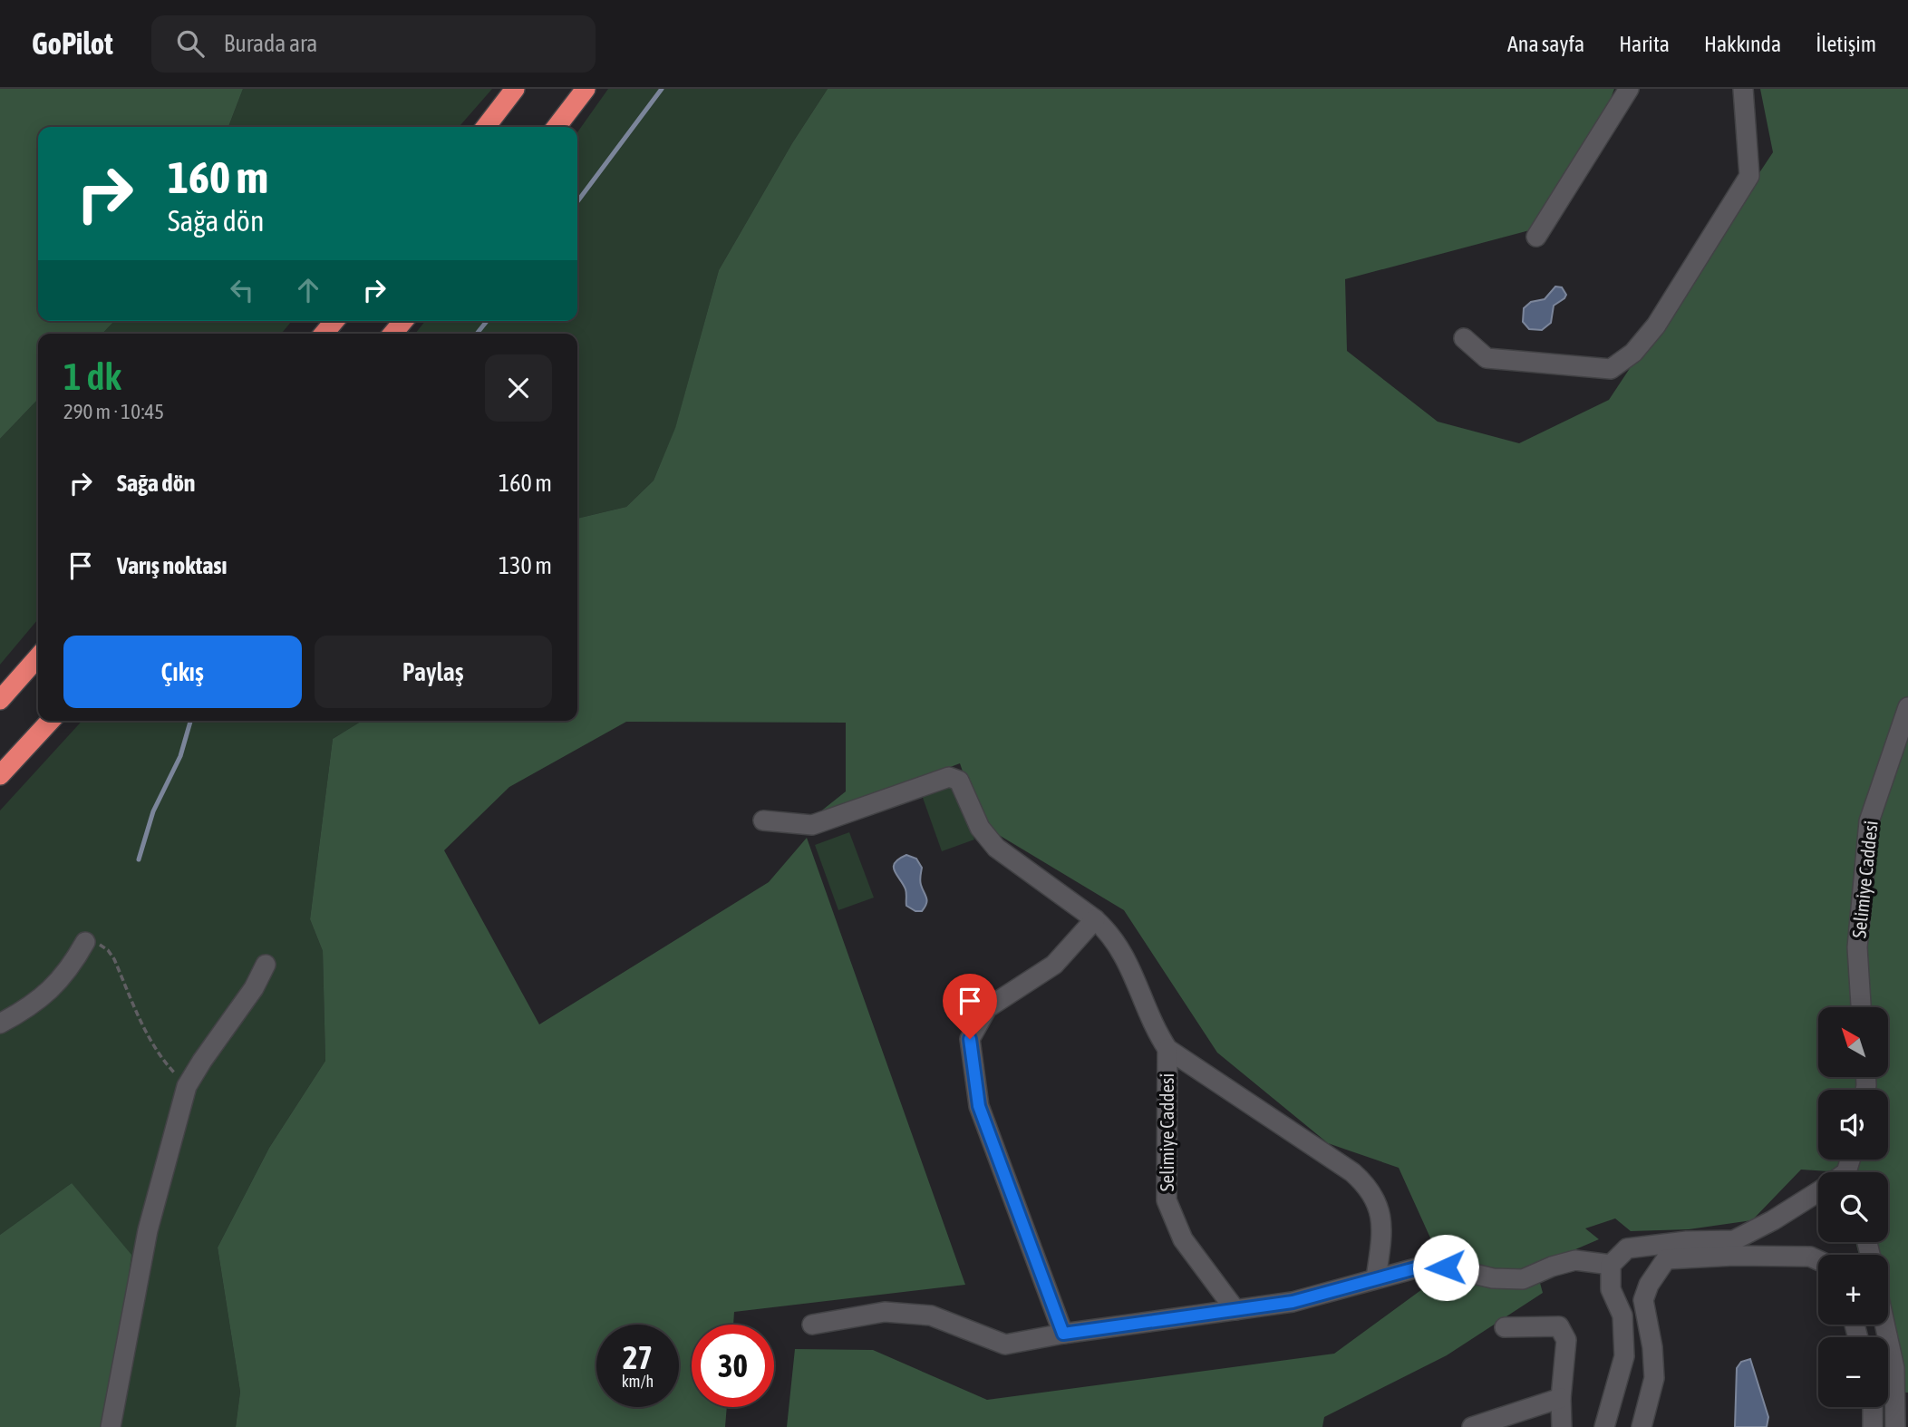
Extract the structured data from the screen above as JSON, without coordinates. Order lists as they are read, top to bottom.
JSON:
{
  "streets": {
    "street": ["Selimiye Caddesi"]
  },
  "north": "top left",
  "page": {
    "header": "GoPilot",
    "search": "Burada ara",
    "nav": [
      "Ana sayfa",
      "Harita",
      "Hakkında",
      "İletişim"
    ],
    "turn": ["160 m", "Sağa dön"],
    "heading": ["1 dk", "290 m · 10:45"],
    "list": [
      {
        "name": "Sağa dön",
        "value": "160 m"
      },
      {
        "name": "Varış noktası",
        "value": "130 m"
      }
    ],
    "buttons": ["Çıkış", "Paylaş"],
    "map_buttons": ["+", "−"],
    "speed": "27 km/h",
    "limit": "30"
  }
}
